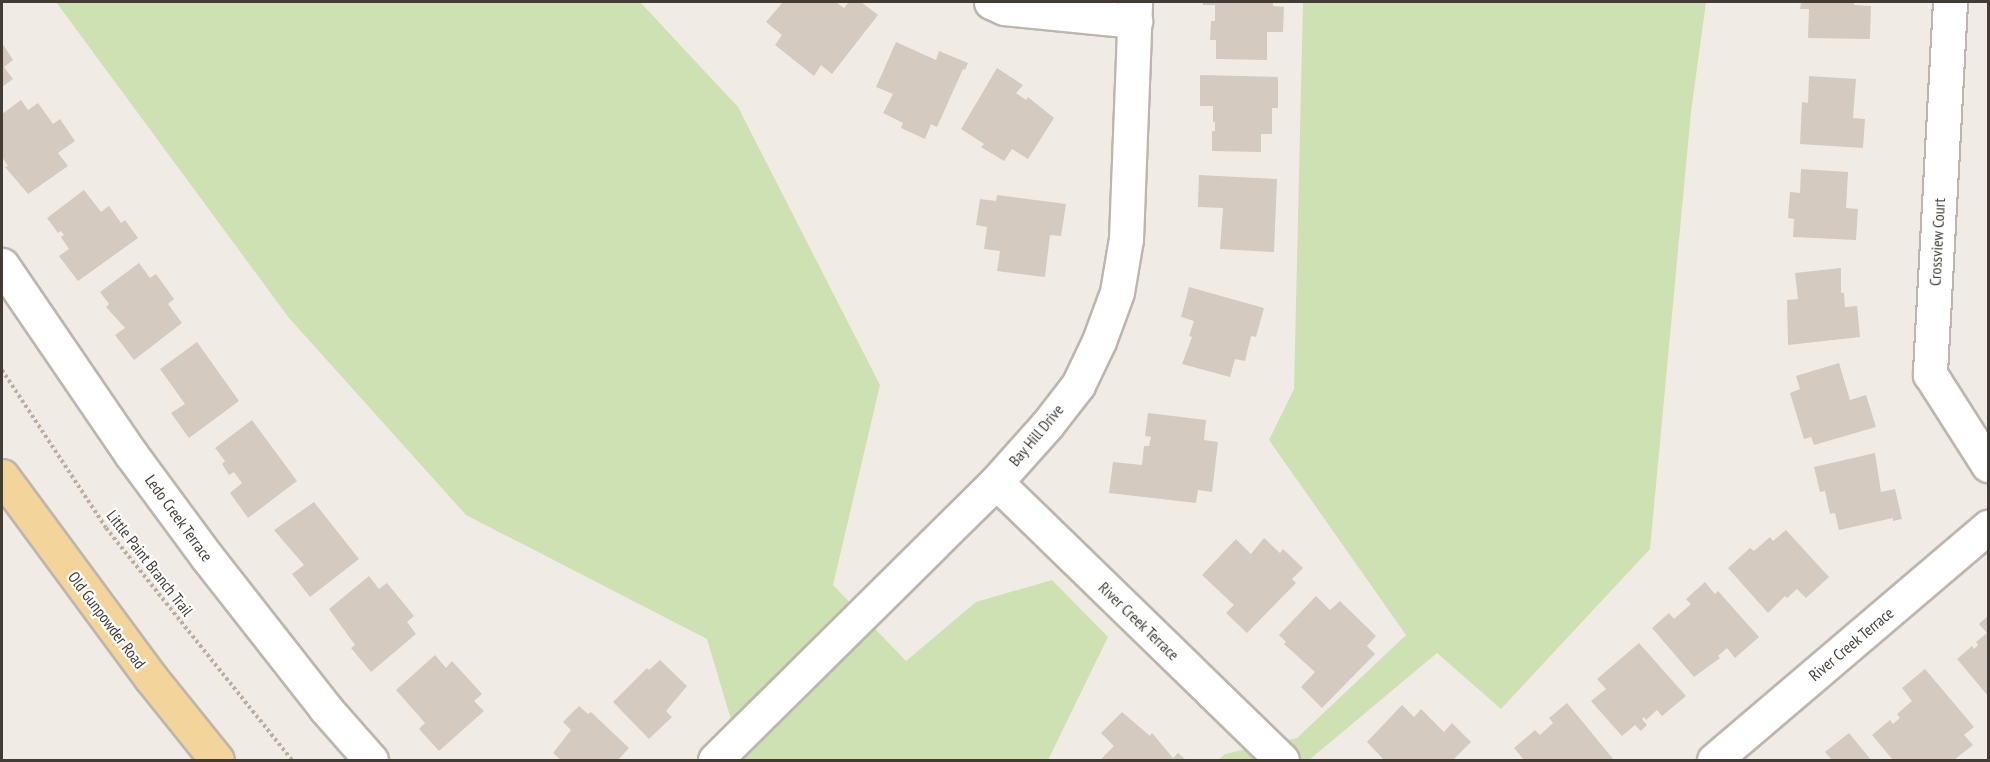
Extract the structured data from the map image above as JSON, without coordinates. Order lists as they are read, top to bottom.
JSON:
{
  "streets": {
    "main road": ["Old Gunpowder Road"],
    "street": [
      "Crossview Court",
      "Bay Hill Drive",
      "Ledo Creek Terrace",
      "River Creek Terrace"
    ],
    "path": ["Little Paint Branch Trail"]
  },
  "crossings": [
    ["Bay Hill Drive", "River Creek Terrace"]
  ]
}
